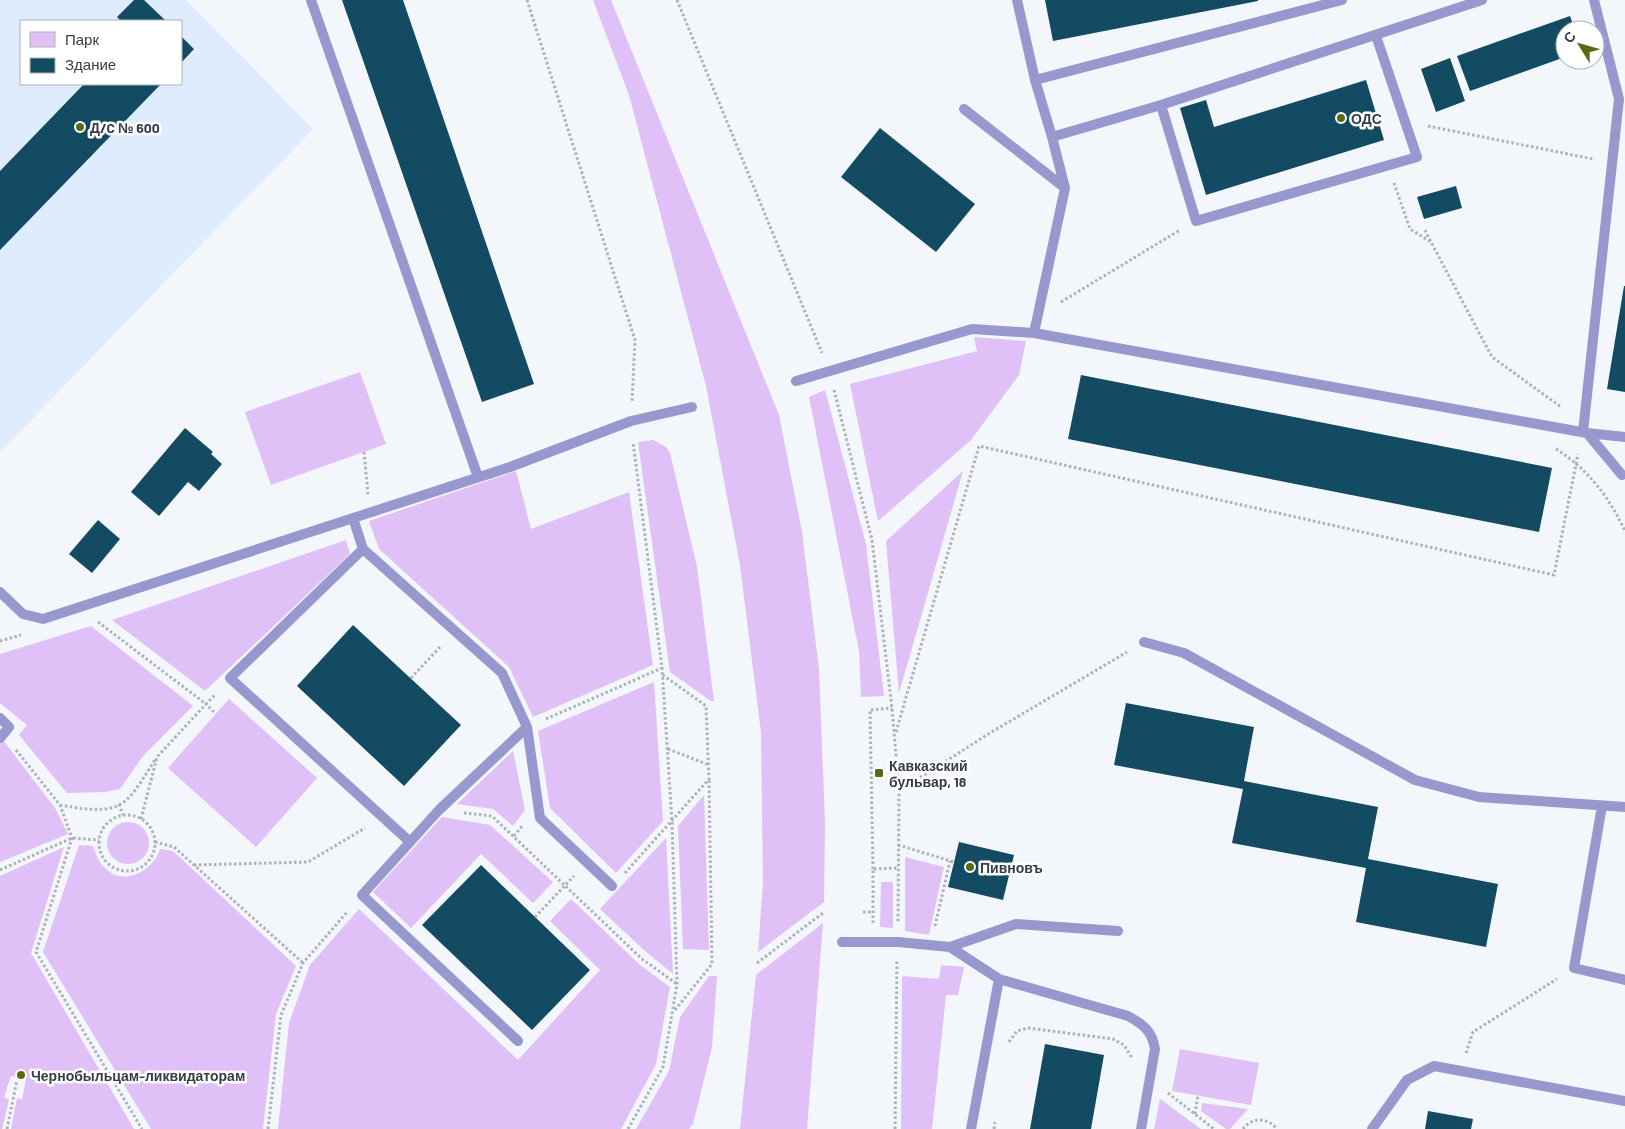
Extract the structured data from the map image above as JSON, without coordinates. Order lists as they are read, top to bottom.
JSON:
{
  "places": {
    "other": [
      "ОДС",
      "Д/C № 600",
      "Пивновъ",
      "Чернобыльцам-ликвидаторам"
    ],
    "transit": ["Кавказский бульвар, 18"]
  },
  "legend": ["Парк", "Здание"],
  "north": "top left"
}
